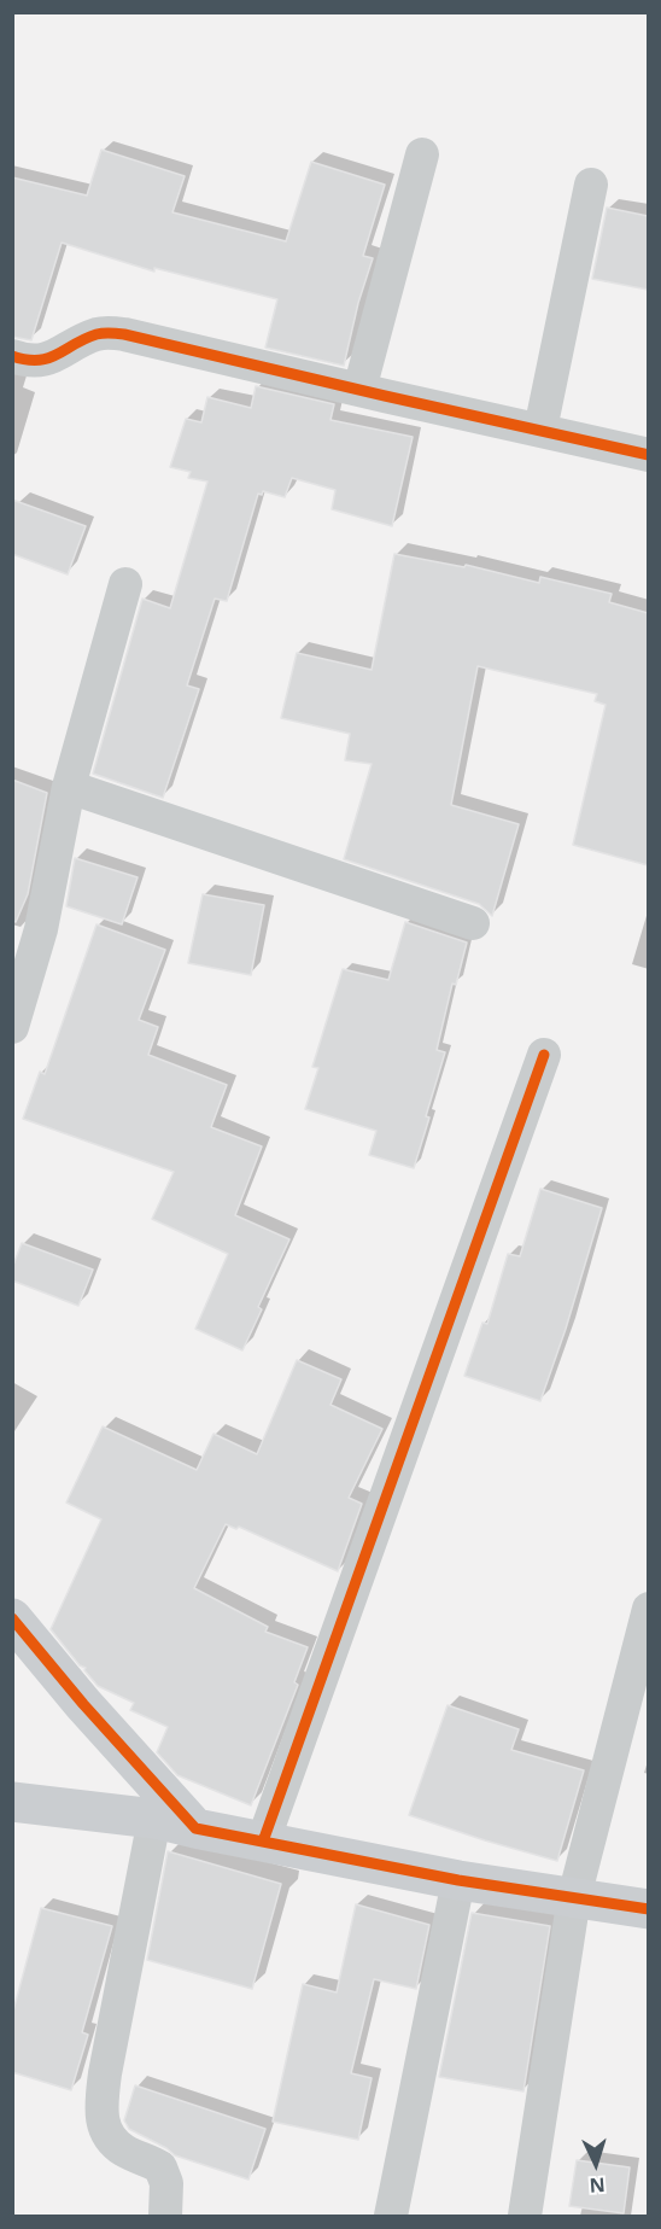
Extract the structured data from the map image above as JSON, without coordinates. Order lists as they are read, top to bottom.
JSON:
{
  "north": "bottom"
}
